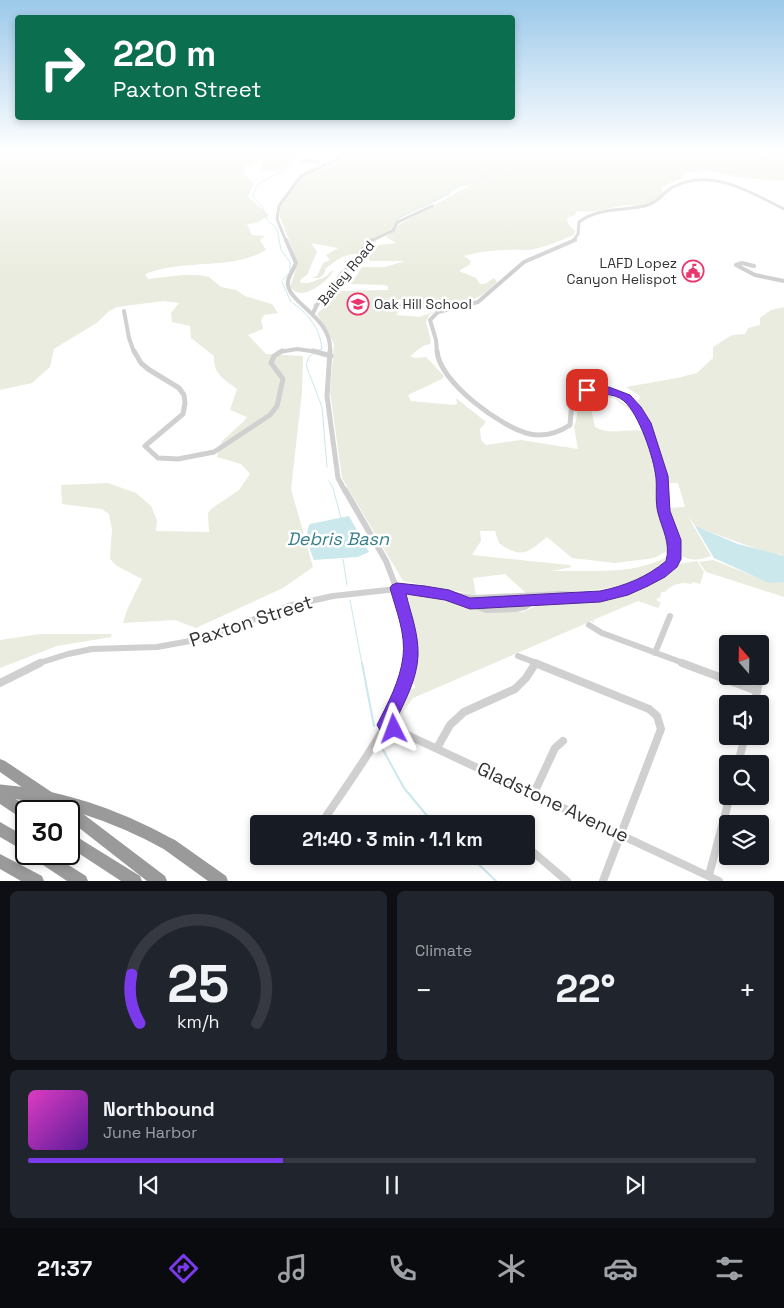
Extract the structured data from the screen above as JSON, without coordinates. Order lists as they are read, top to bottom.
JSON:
{
  "streets": {
    "street": ["Bailey Road", "Paxton Street", "Gladstone Avenue"]
  },
  "water": ["Debris Basn"],
  "places": {
    "public building": ["LAFD Lopez Canyon Helispot"],
    "school or university": ["Oak Hill School"]
  },
  "north": "top",
  "page": {
    "turn": ["220 m", "Paxton Street"],
    "limit": "30",
    "trip": "21:40 · 3 min · 1.1 km",
    "tile": "Climate",
    "heat": ["−", "22°", "+"],
    "song": ["Northbound", "June Harbor"],
    "tabs": "21:37",
    "gauge": ["25", "km/h"]
  }
}
